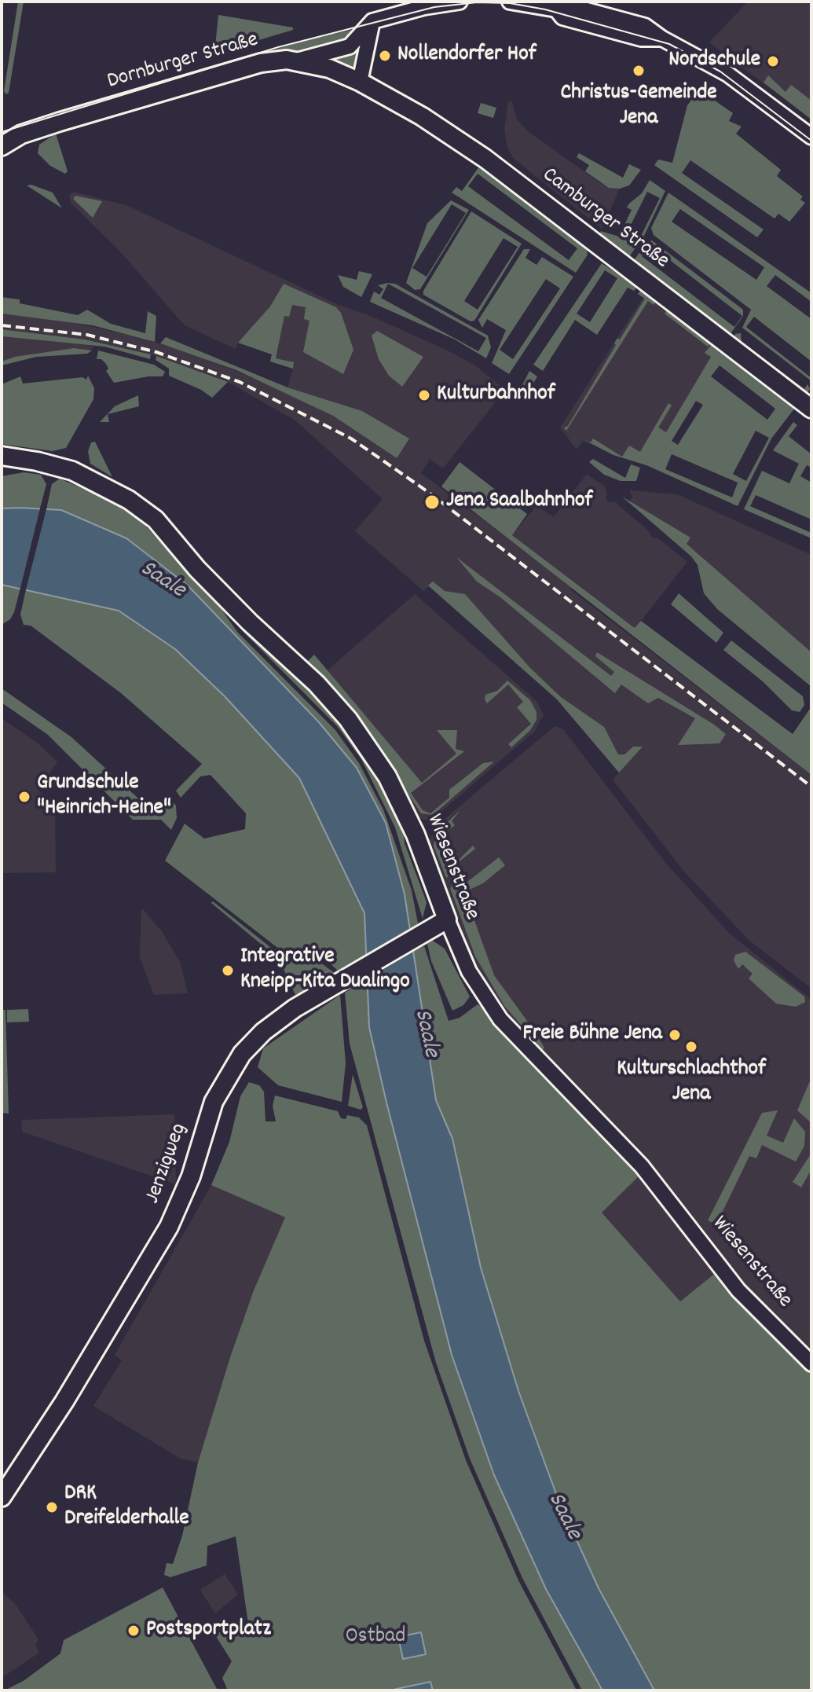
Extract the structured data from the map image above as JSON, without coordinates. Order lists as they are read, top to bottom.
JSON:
{
  "streets": {
    "main road": [
      "Dornburger Straße",
      "Camburger Straße",
      "Wiesenstraße",
      "Jenzigweg"
    ]
  },
  "crossings": [
    ["Dornburger Straße", "Camburger Straße"],
    ["Wiesenstraße", "Jenzigweg"]
  ],
  "water": ["Saale"],
  "parks": ["Ostbad"],
  "places": [
    "Nollendorfer Hof",
    "Nordschule",
    "Christus-Gemeinde Jena",
    "Kulturbahnhof",
    "Jena Saalbahnhof",
    "Grundschule \"Heinrich-Heine\"",
    "Integrative Kneipp-Kita Dualingo",
    "Freie Bühne Jena",
    "Kulturschlachthof Jena",
    "DRK Dreifelderhalle",
    "Postsportplatz"
  ]
}
